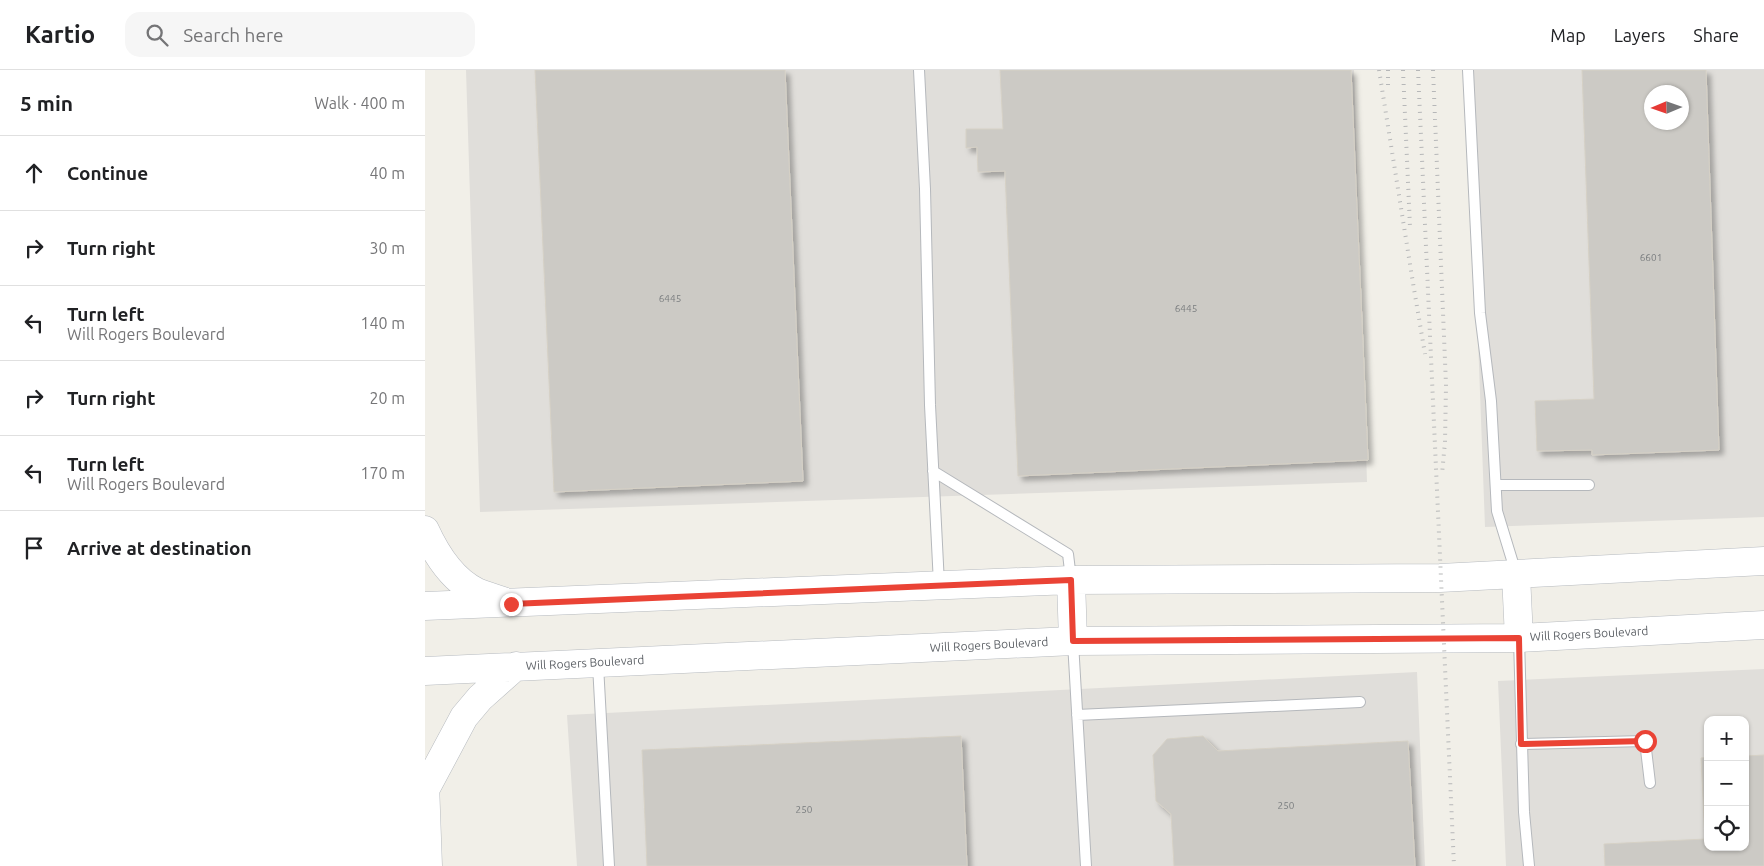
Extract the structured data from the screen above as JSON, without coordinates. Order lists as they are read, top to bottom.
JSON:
{
  "streets": {
    "main road": ["Will Rogers Boulevard"]
  },
  "house_numbers": [
    "6601",
    "6445",
    "6445",
    "250",
    "250"
  ],
  "north": "left",
  "page": {
    "header": "Kartio",
    "search": "Search here",
    "nav": ["Map", "Layers", "Share"],
    "heading": ["5 min", "Walk · 400 m"],
    "list": [
      ["Continue", "40 m"],
      ["Turn right", "30 m"],
      ["Turn left", "Will Rogers Boulevard", "140 m"],
      ["Turn right", "20 m"],
      ["Turn left", "Will Rogers Boulevard", "170 m"],
      "Arrive at destination"
    ],
    "map_buttons": ["+", "−"]
  }
}
